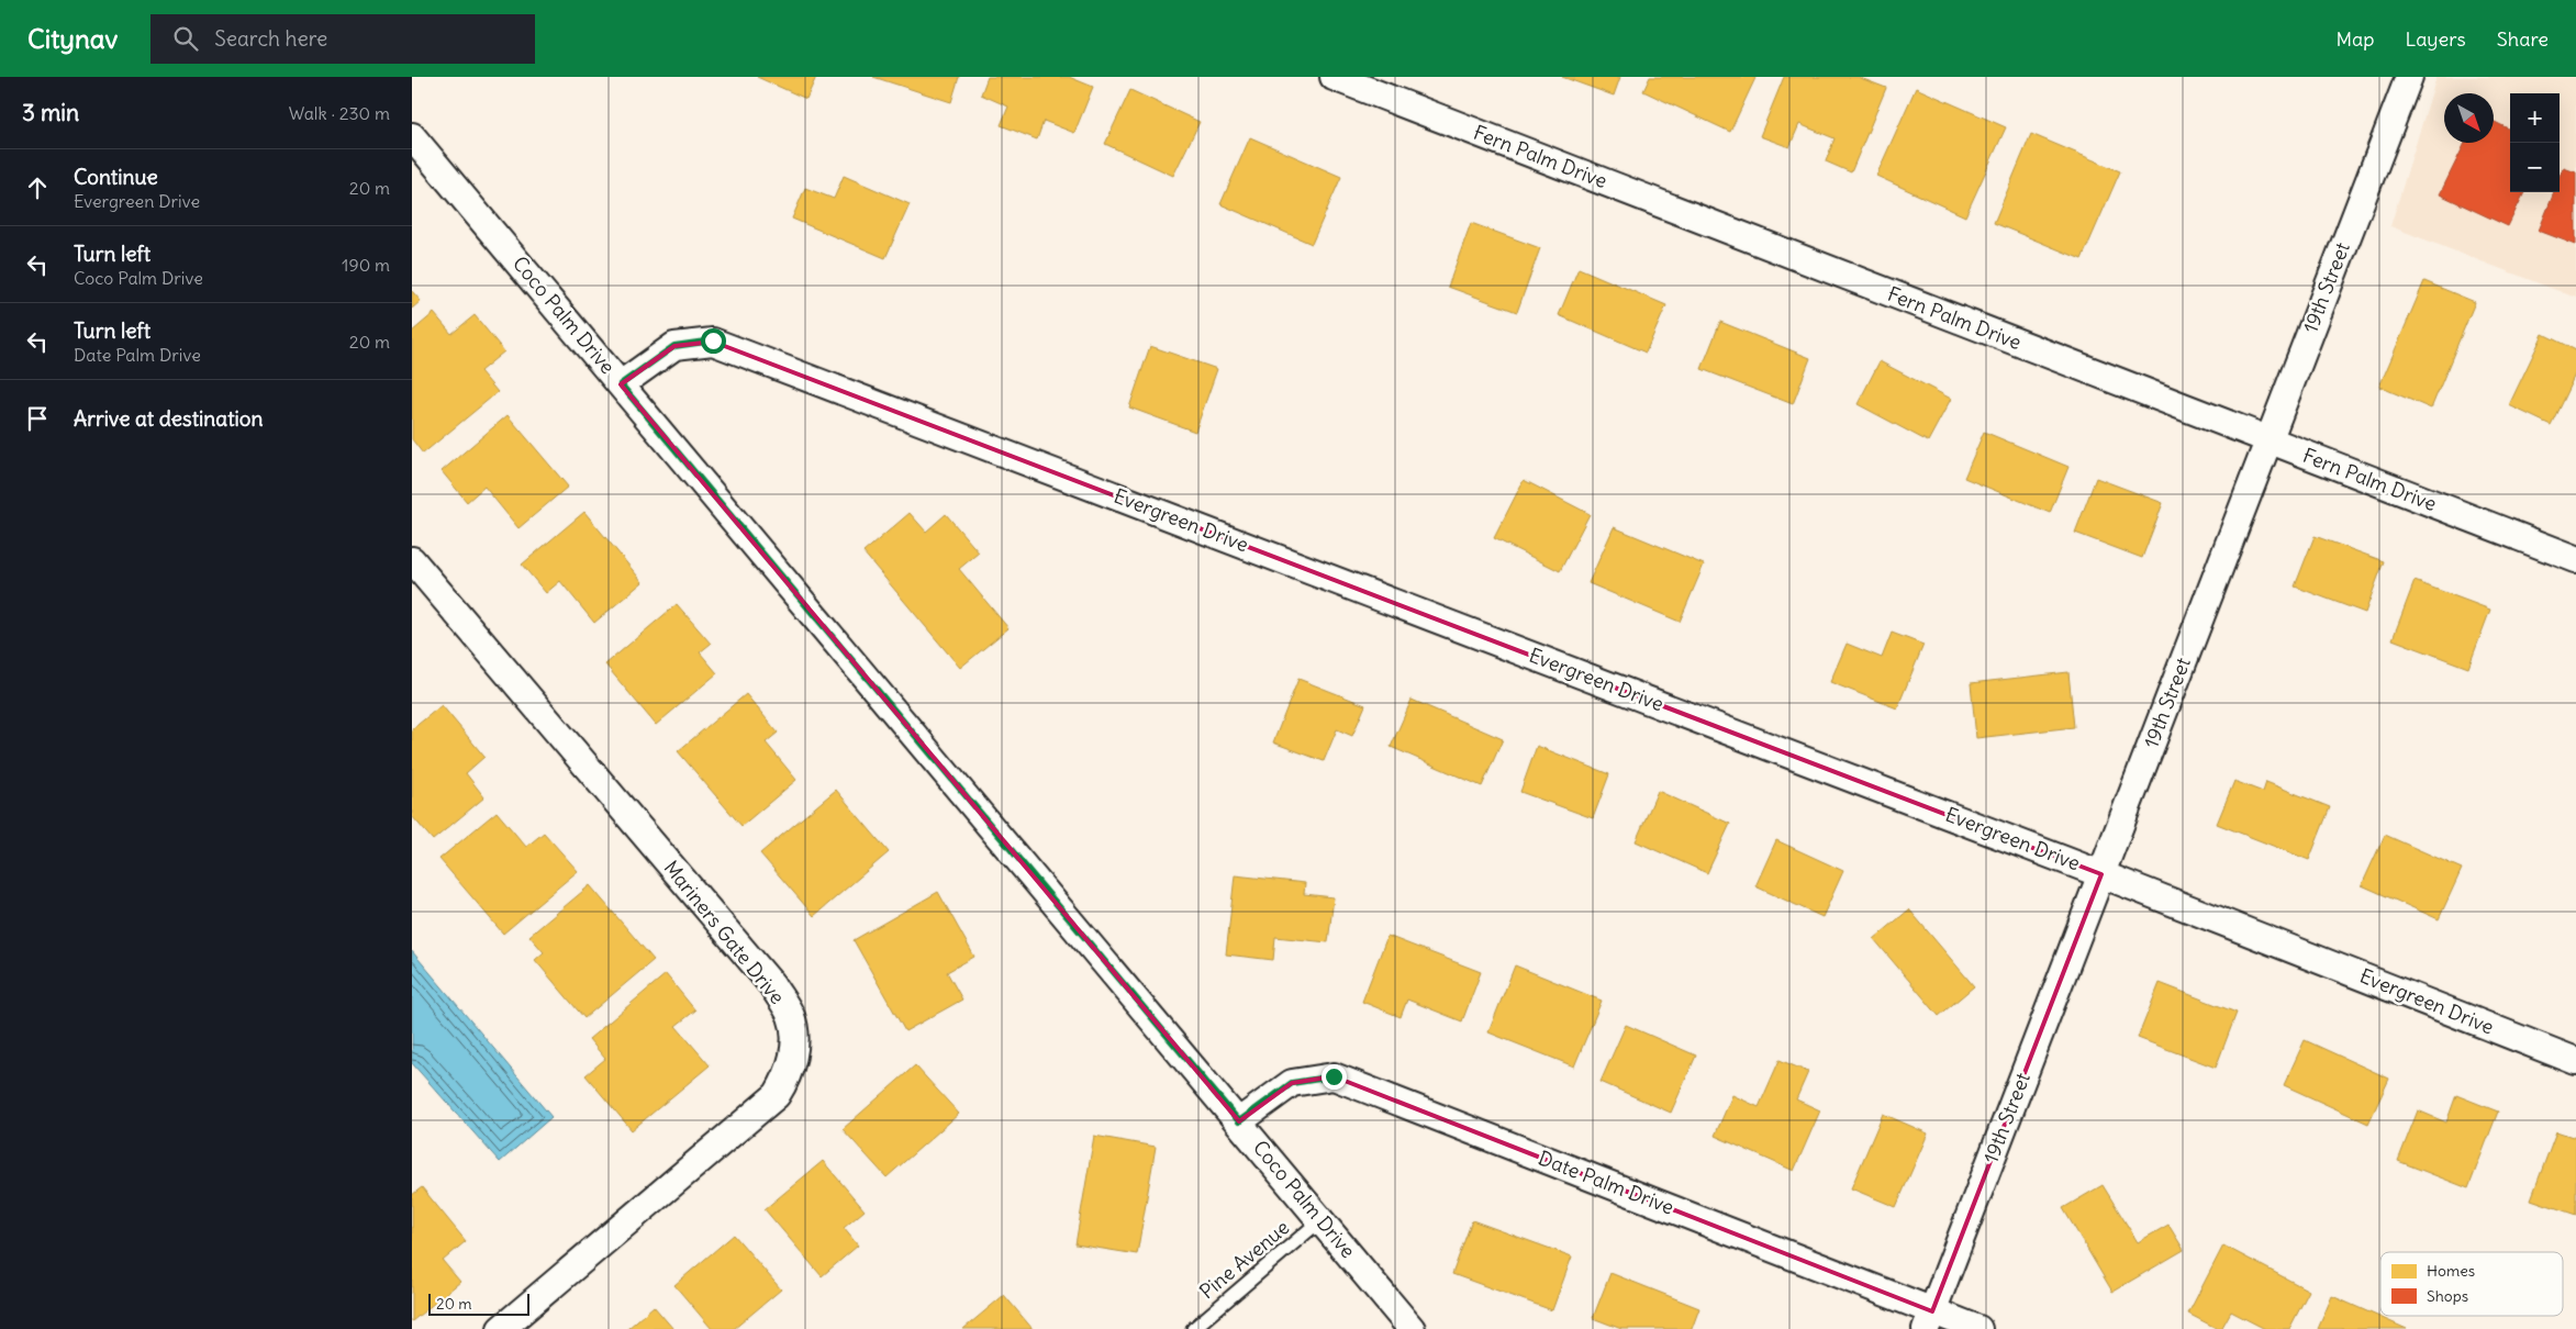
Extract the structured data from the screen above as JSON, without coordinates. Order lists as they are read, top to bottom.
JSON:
{
  "streets": {
    "street": [
      "Fern Palm Drive",
      "19th Street",
      "Coco Palm Drive",
      "Evergreen Drive",
      "Mariners Gate Drive",
      "Date Palm Drive"
    ],
    "lane": ["Pine Avenue"]
  },
  "crossings": [
    ["Fern Palm Drive", "19th Street"],
    ["19th Street", "Evergreen Drive"],
    ["19th Street", "Date Palm Drive"],
    ["Coco Palm Drive", "Evergreen Drive"],
    ["Coco Palm Drive", "Date Palm Drive"],
    ["Coco Palm Drive", "Pine Avenue"]
  ],
  "legend": ["Homes", "Shops"],
  "scale_bar": "20 m",
  "north": "bottom right",
  "page": {
    "header": "Citynav",
    "search": "Search here",
    "nav": ["Map", "Layers", "Share"],
    "heading": ["3 min", "Walk · 230 m"],
    "map_buttons": ["+", "−"],
    "list": [
      ["Continue", "Evergreen Drive", "20 m"],
      ["Turn left", "Coco Palm Drive", "190 m"],
      ["Turn left", "Date Palm Drive", "20 m"],
      "Arrive at destination"
    ],
    "scale": "20 m"
  }
}
